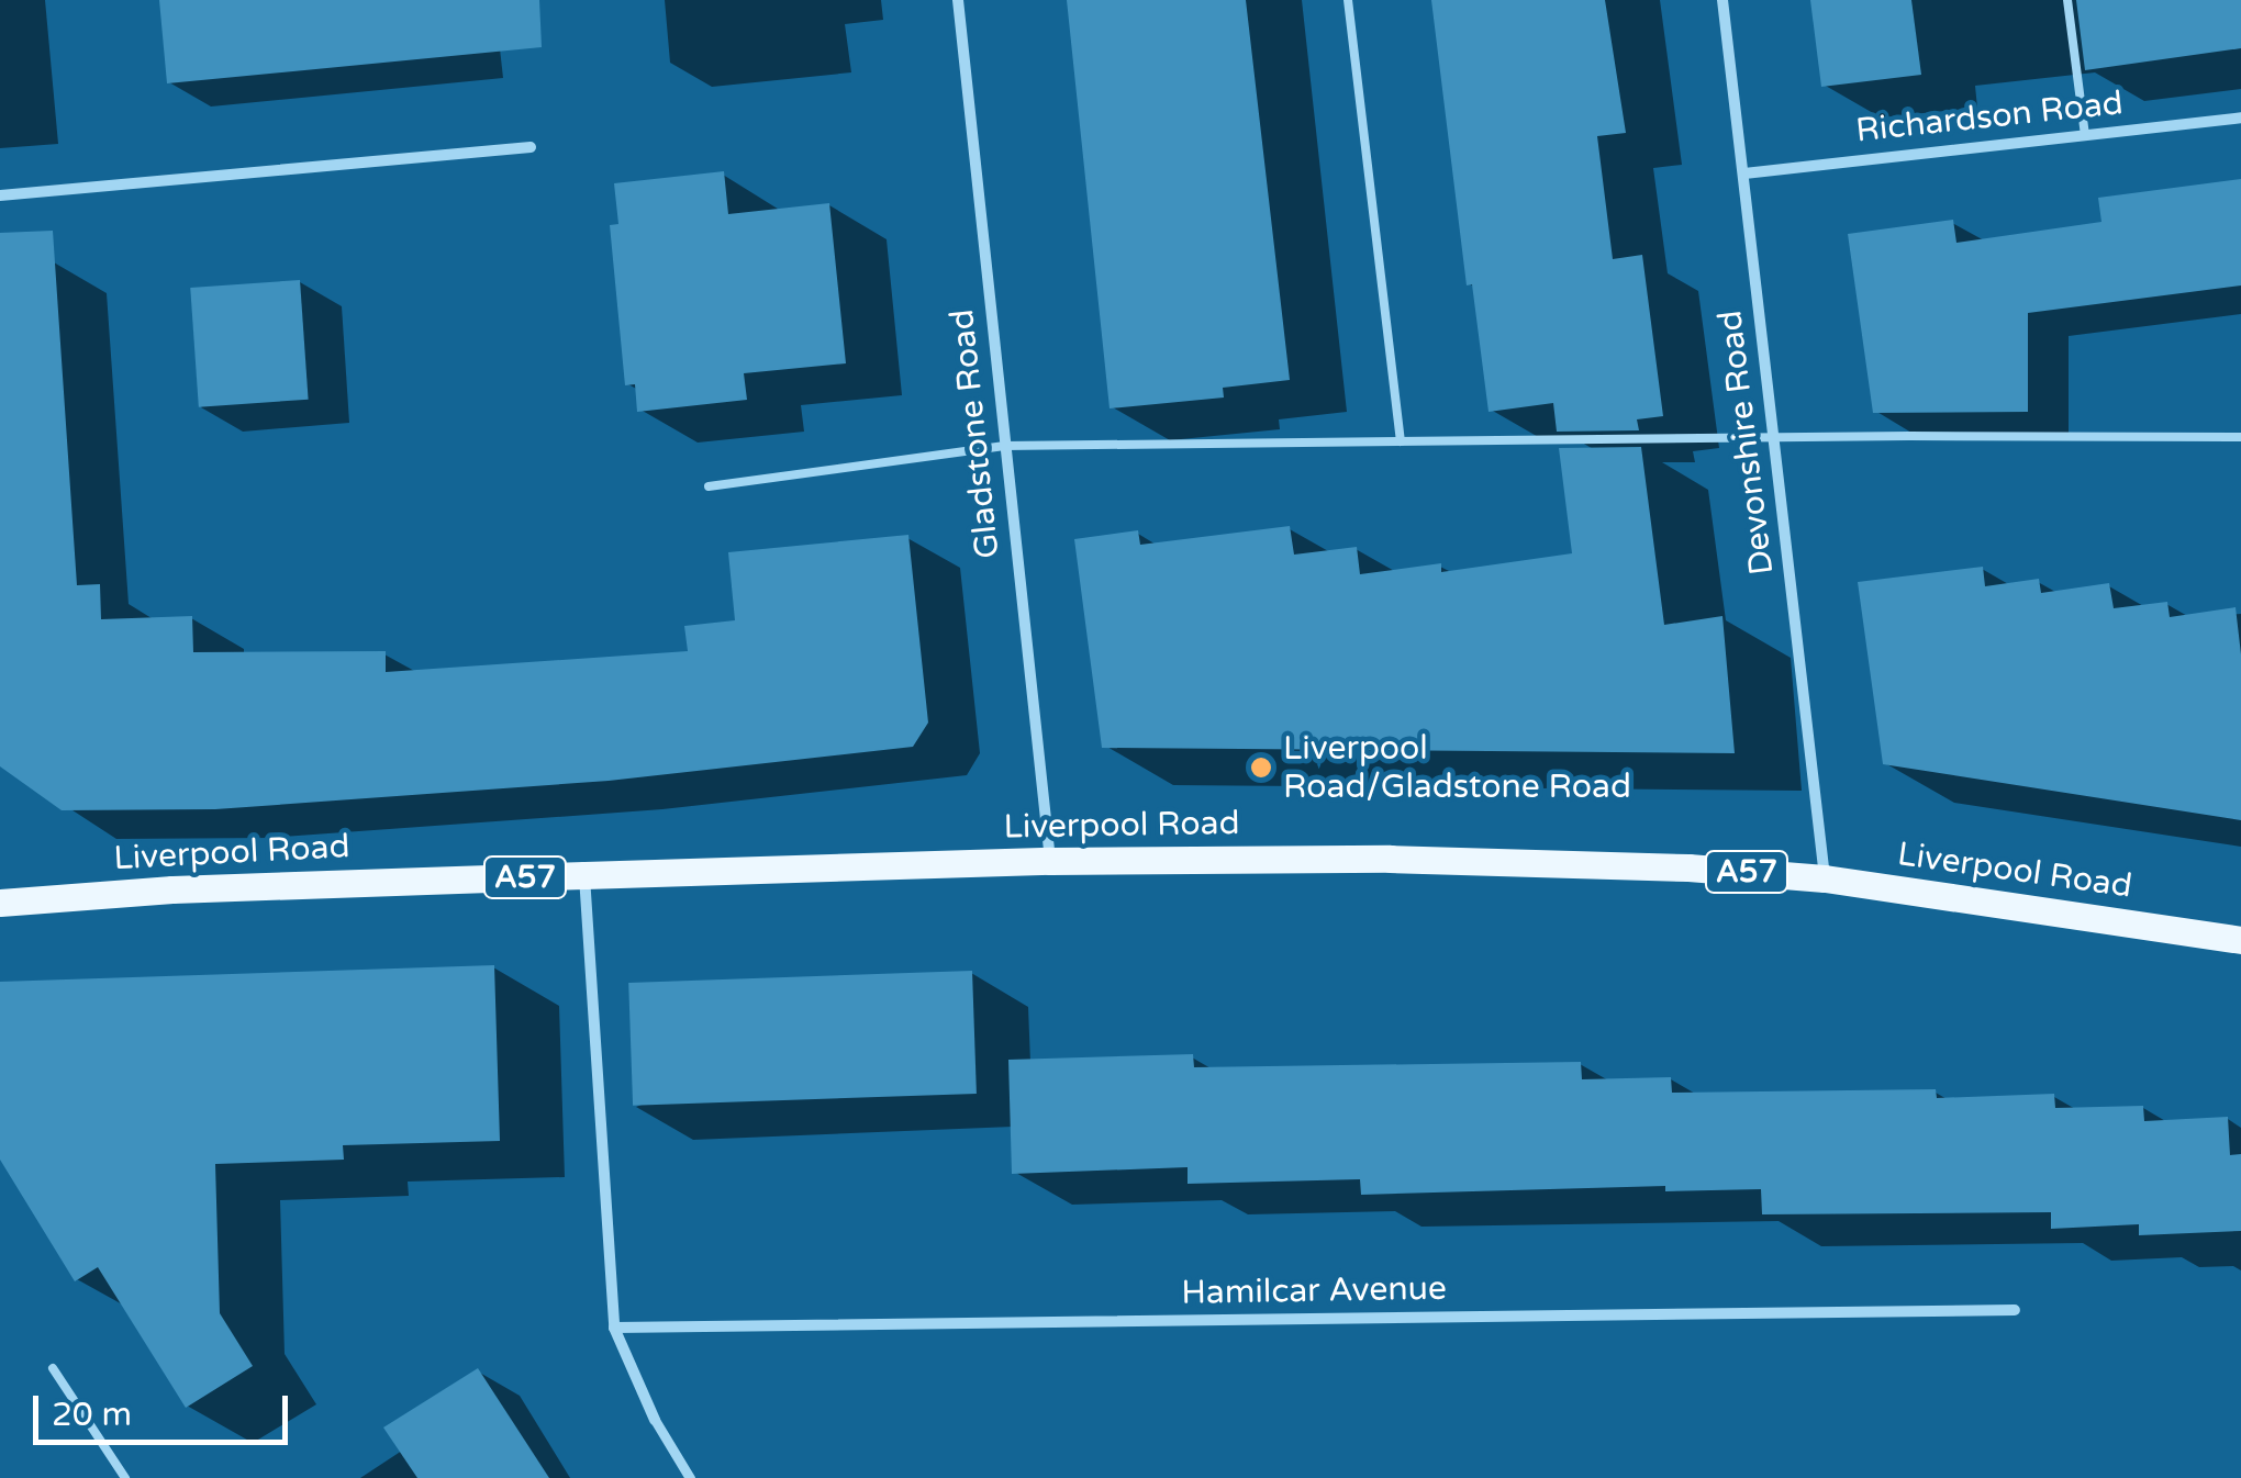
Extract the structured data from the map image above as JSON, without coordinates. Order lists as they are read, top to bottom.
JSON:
{
  "streets": {
    "main road": ["Liverpool Road", "A57"],
    "street": [
      "Richardson Road",
      "Gladstone Road",
      "Devonshire Road",
      "Hamilcar Avenue"
    ]
  },
  "crossings": [
    ["Richardson Road", "Devonshire Road"],
    ["Gladstone Road", "Liverpool Road"],
    ["Devonshire Road", "Liverpool Road"]
  ],
  "places": ["Liverpool Road/Gladstone Road"],
  "scale_bar": "20 m"
}
